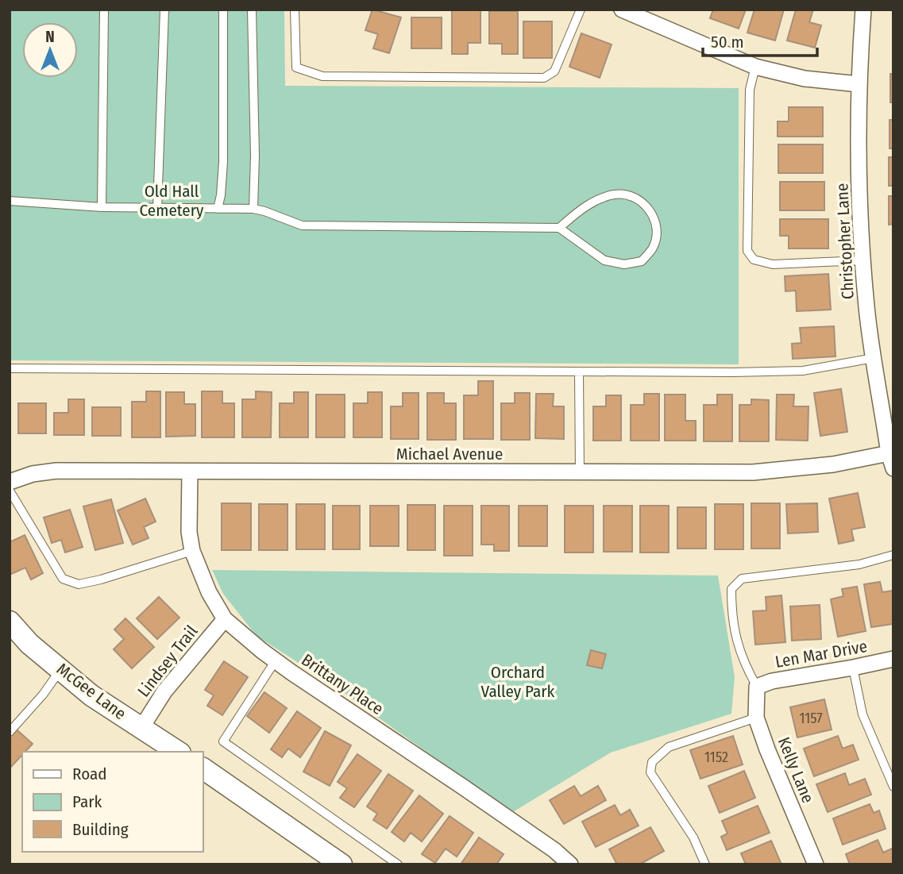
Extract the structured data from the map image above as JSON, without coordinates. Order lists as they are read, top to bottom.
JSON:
{
  "streets": {
    "street": [
      "Christopher Lane",
      "Michael Avenue",
      "Len Mar Drive",
      "Lindsey Trail",
      "Brittany Place",
      "McGee Lane",
      "Kelly Lane"
    ]
  },
  "crossings": [
    ["Christopher Lane", "Michael Avenue"],
    ["Michael Avenue", "Brittany Place"],
    ["Len Mar Drive", "Kelly Lane"],
    ["Lindsey Trail", "Brittany Place"],
    ["Lindsey Trail", "McGee Lane"]
  ],
  "parks": ["Old Hall Cemetery", "Orchard Valley Park"],
  "house_numbers": ["1157", "1152"],
  "legend": ["Road", "Park", "Building"],
  "scale_bar": "50 m",
  "north": "top"
}
